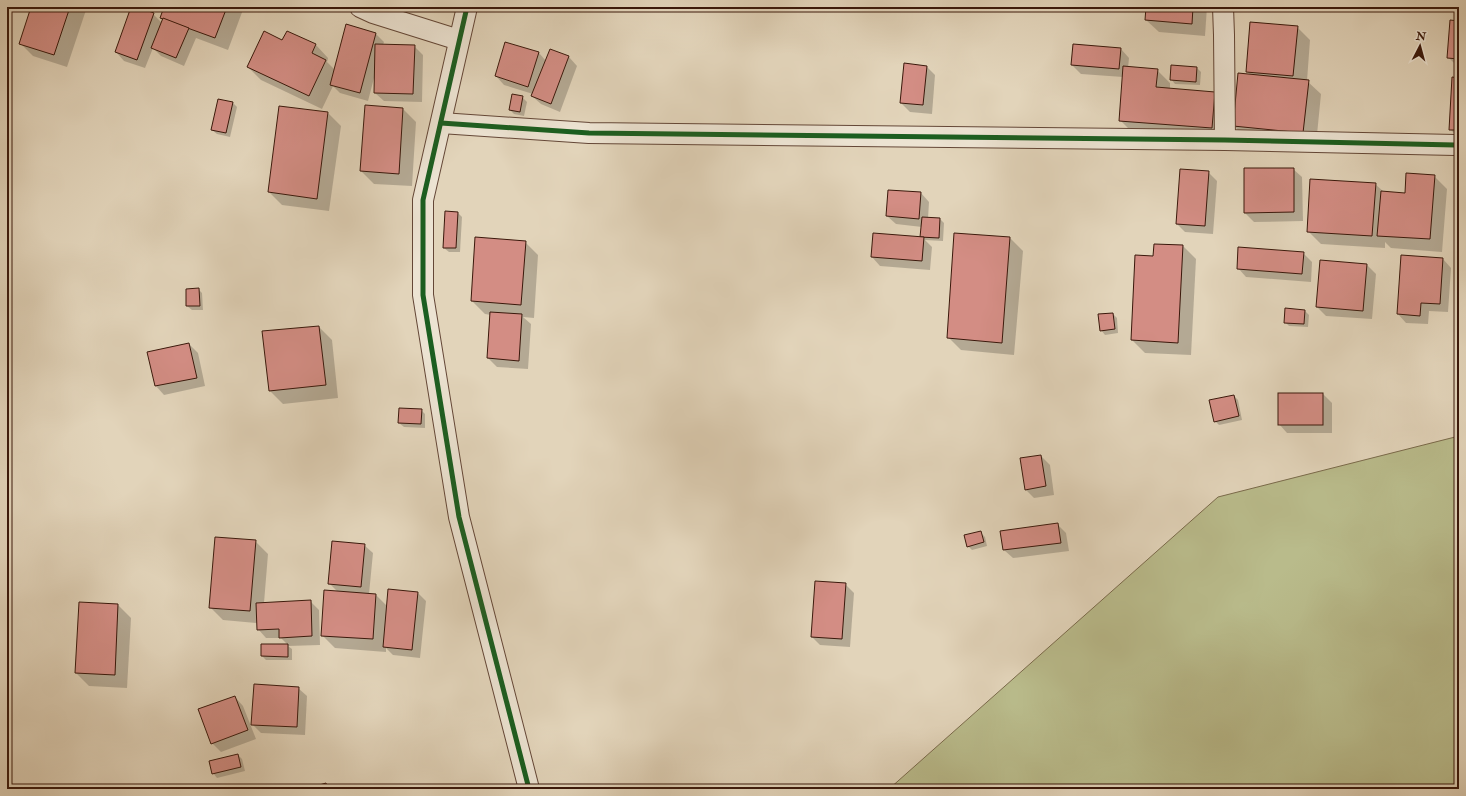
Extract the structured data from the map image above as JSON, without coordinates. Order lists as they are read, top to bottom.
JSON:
{
  "north": "top"
}
